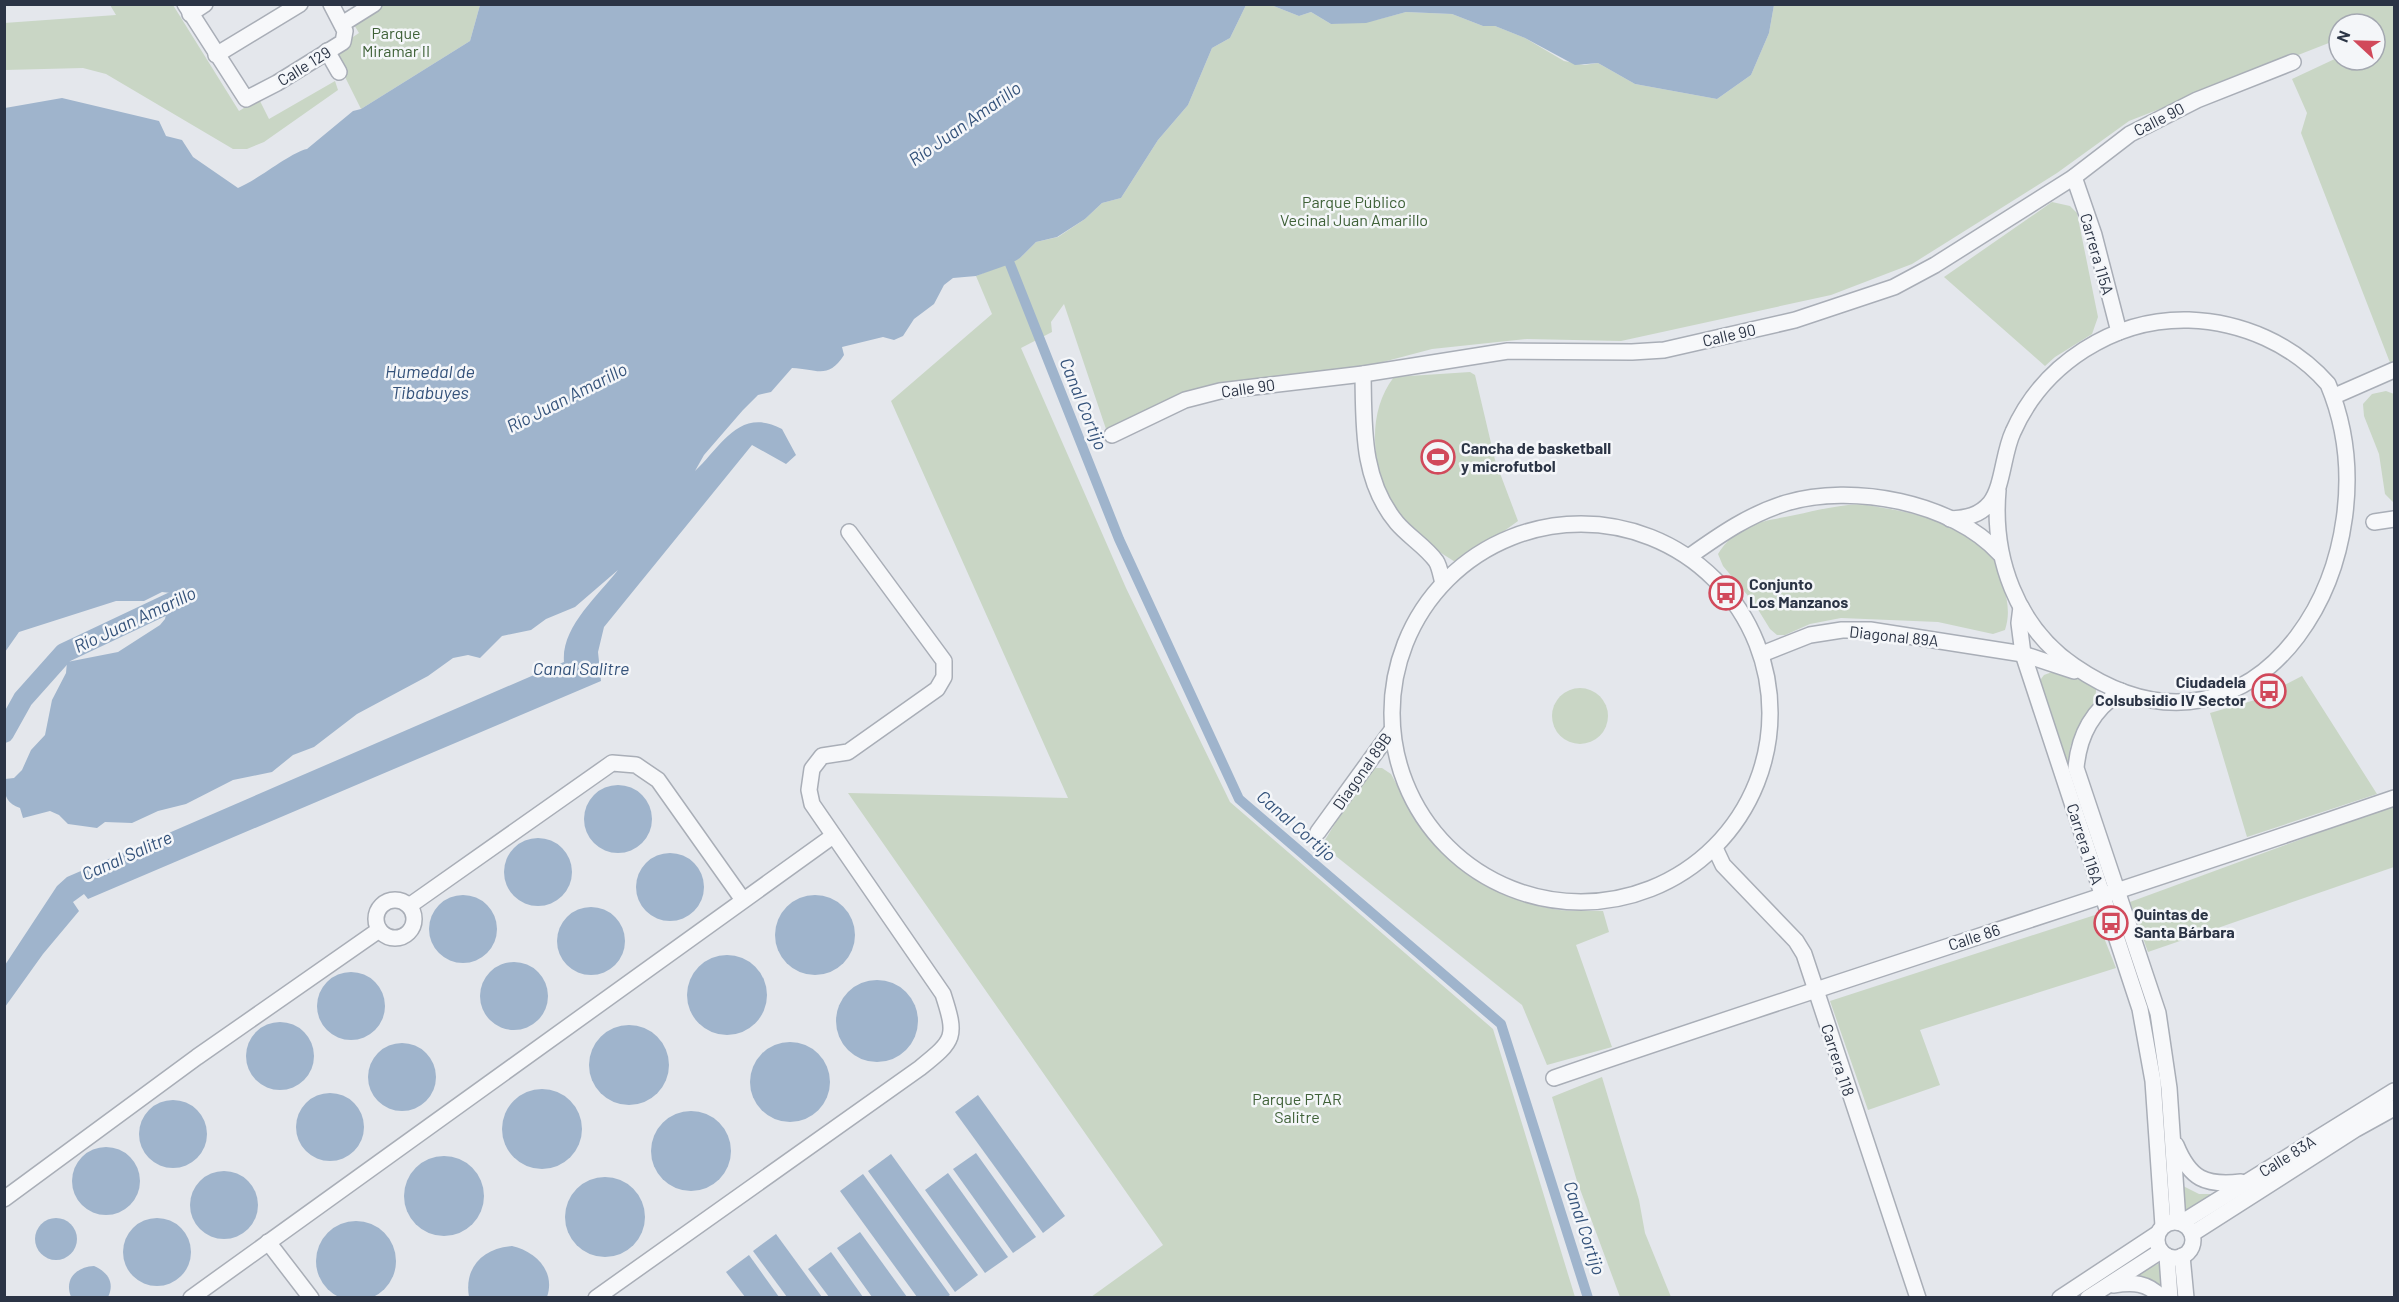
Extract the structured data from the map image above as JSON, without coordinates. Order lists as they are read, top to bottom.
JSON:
{
  "streets": {
    "street": [
      "Calle 129",
      "Calle 90",
      "Carrera 115A",
      "Diagonal 89A",
      "Diagonal 89B",
      "Carrera 116A",
      "Calle 86",
      "Carrera 118",
      "Calle 83A"
    ]
  },
  "crossings": [
    ["Calle 90", "Carrera 115A"],
    ["Diagonal 89A", "Diagonal 89B"],
    ["Diagonal 89A", "Carrera 116A"],
    ["Carrera 116A", "Calle 86"],
    ["Carrera 116A", "Calle 83A"],
    ["Calle 86", "Carrera 118"]
  ],
  "water": [
    "Río Juan Amarillo",
    "Humedal de Tibabuyes",
    "Canal Cortijo",
    "Canal Salitre"
  ],
  "parks": ["Parque Miramar II", "Parque Público Vecinal Juan Amarillo", "Parque PTAR Salitre"],
  "places": {
    "sports": ["Cancha de basketball y microfutbol"],
    "bus stop": ["Conjunto Los Manzanos", "Ciudadela Colsubsidio IV Sector", "Quintas de Santa Bárbara"]
  },
  "north": "left"
}
